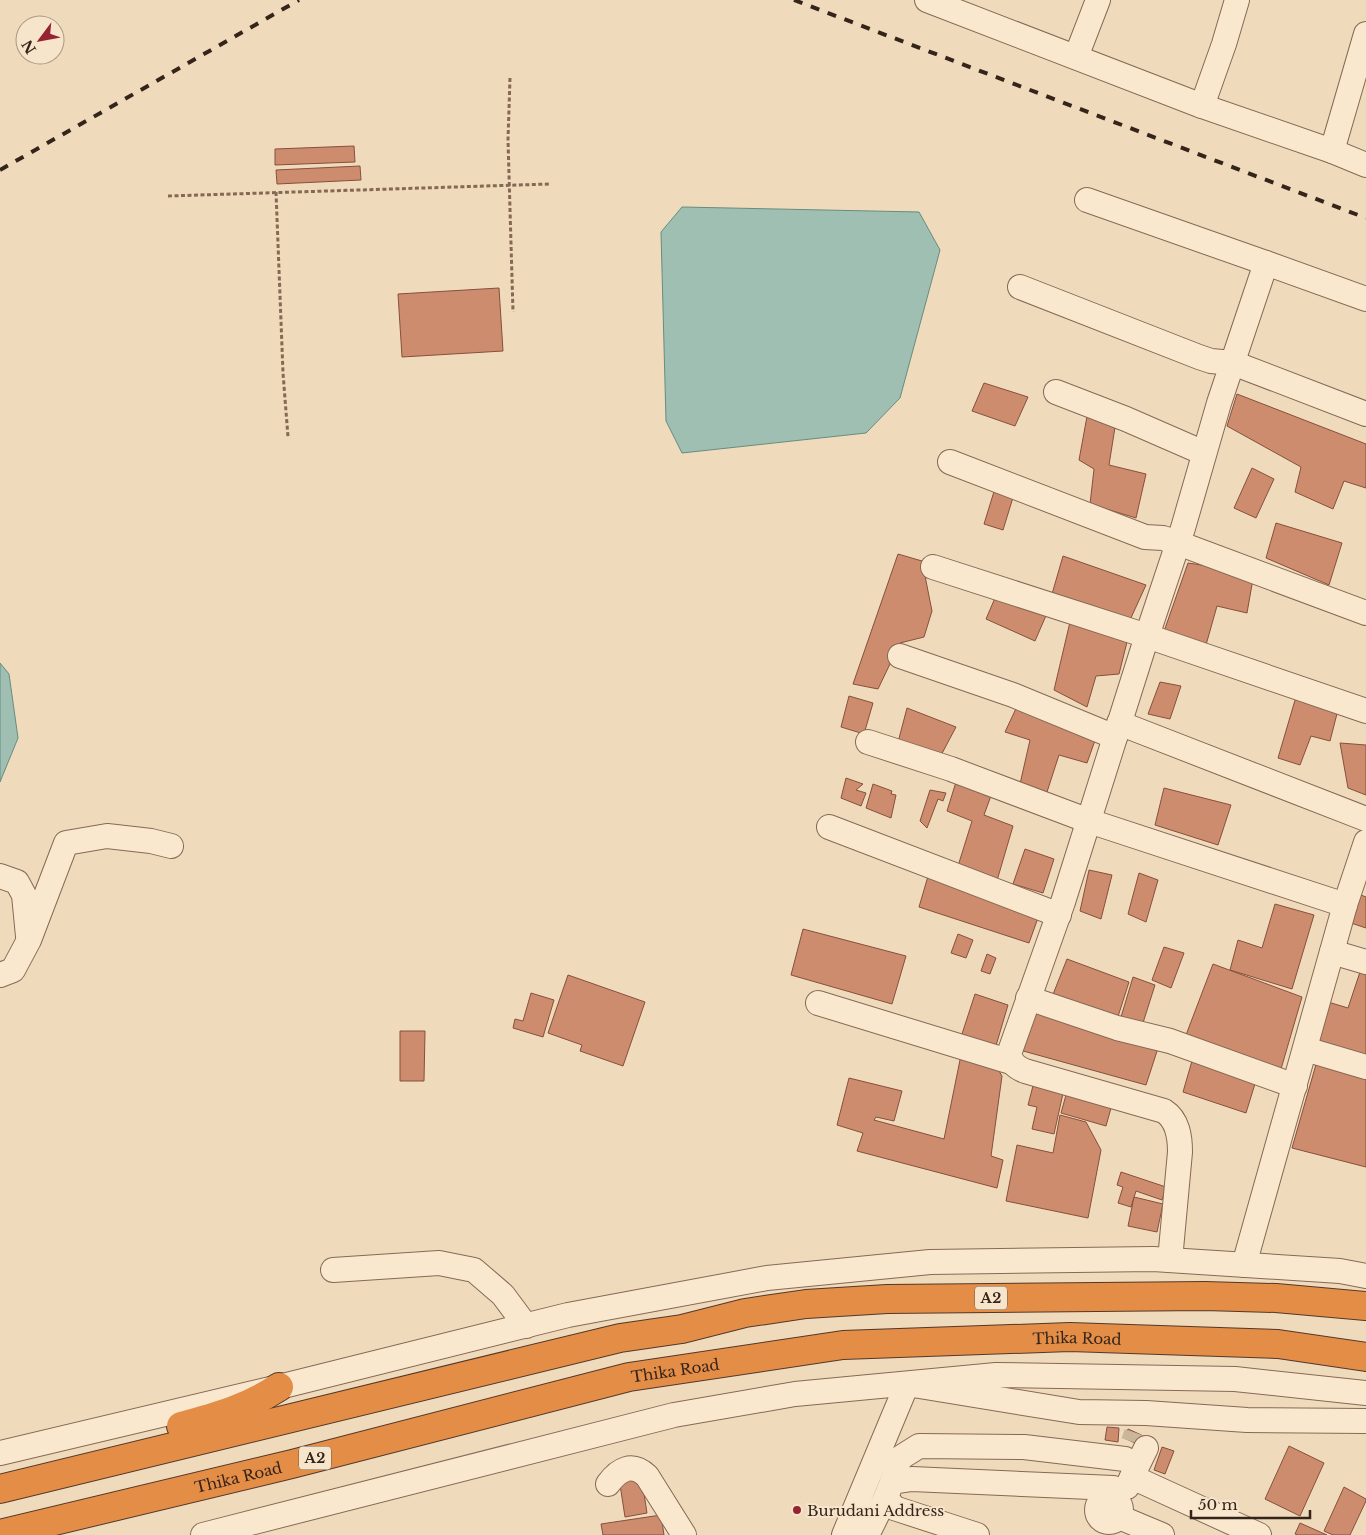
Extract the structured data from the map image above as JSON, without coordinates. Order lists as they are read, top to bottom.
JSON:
{
  "streets": {
    "highway": ["A2", "Thika Road"]
  },
  "places": ["Burudani Address"],
  "scale_bar": "50 m",
  "north": "bottom left"
}
